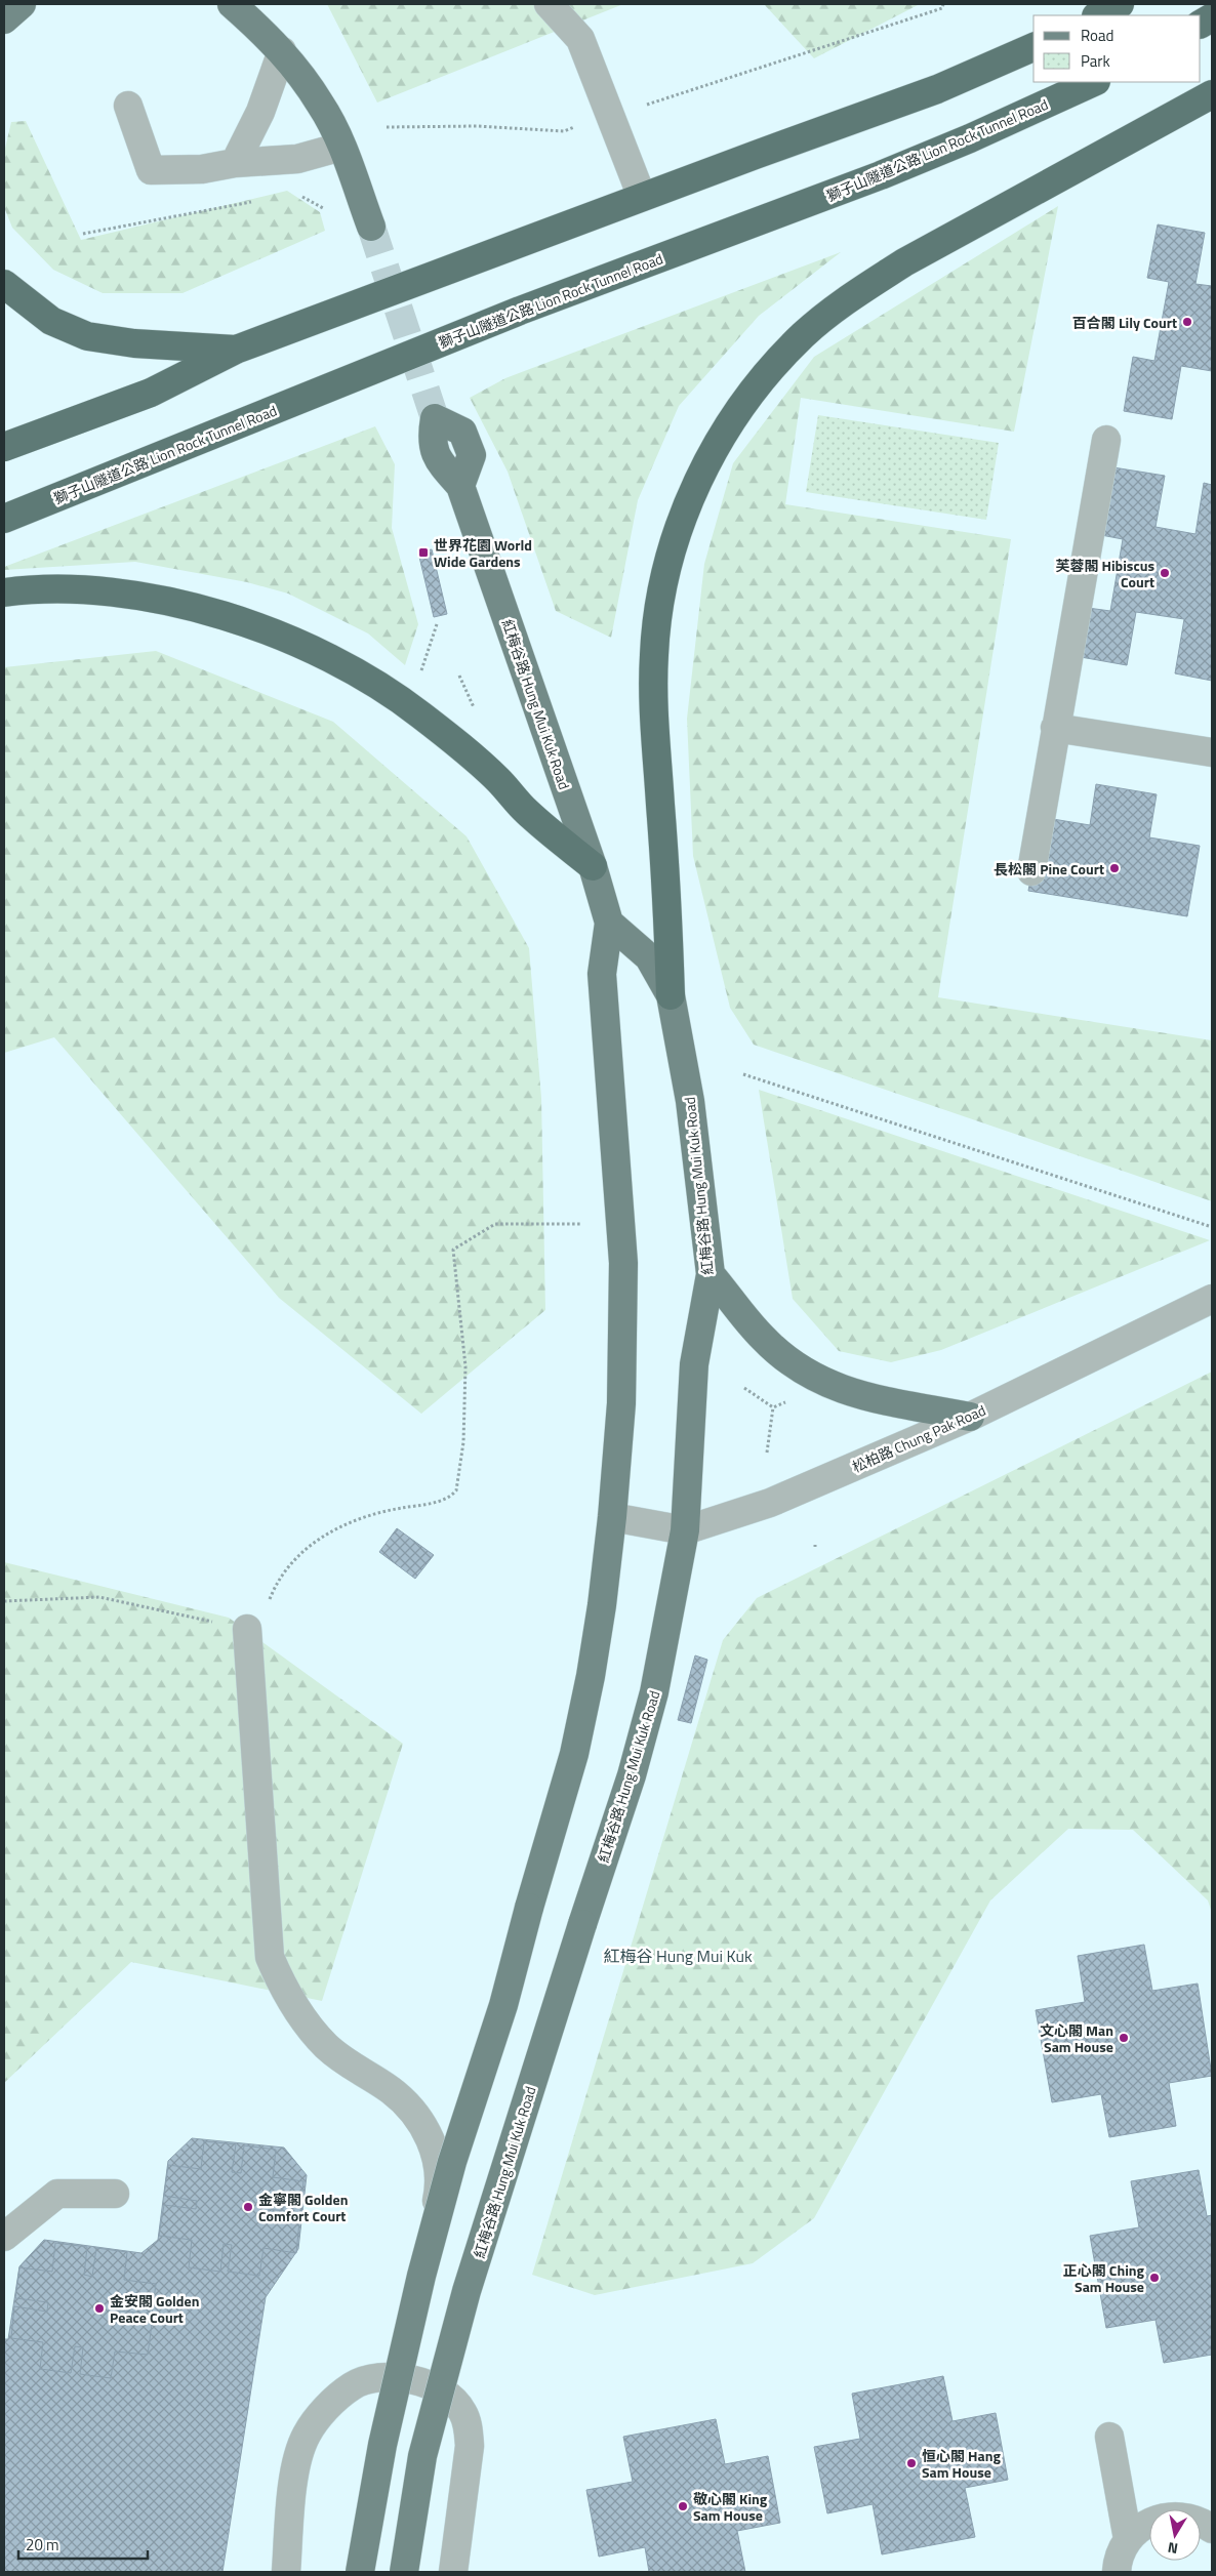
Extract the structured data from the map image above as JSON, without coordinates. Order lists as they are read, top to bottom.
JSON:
{
  "streets": {
    "highway": ["獅子山隧道公路 Lion Rock Tunnel Road"],
    "main road": ["紅梅谷路 Hung Mui Kuk Road"],
    "street": ["松柏路 Chung Pak Road"]
  },
  "crossings": [
    ["紅梅谷路 Hung Mui Kuk Road", "松柏路 Chung Pak Road"]
  ],
  "districts": ["紅梅谷 Hung Mui Kuk"],
  "places": {
    "other": [
      "百合閣 Lily Court",
      "芙蓉閣 Hibiscus Court",
      "長松閣 Pine Court",
      "文心閣 Man Sam House",
      "金寧閣 Golden Comfort Court",
      "正心閣 Ching Sam House",
      "金安閣 Golden Peace Court",
      "恒心閣 Hang Sam House",
      "敬心閣 King Sam House"
    ],
    "transit": ["世界花園 World Wide Gardens"]
  },
  "legend": ["Road", "Park"],
  "scale_bar": "20 m",
  "north": "bottom"
}
